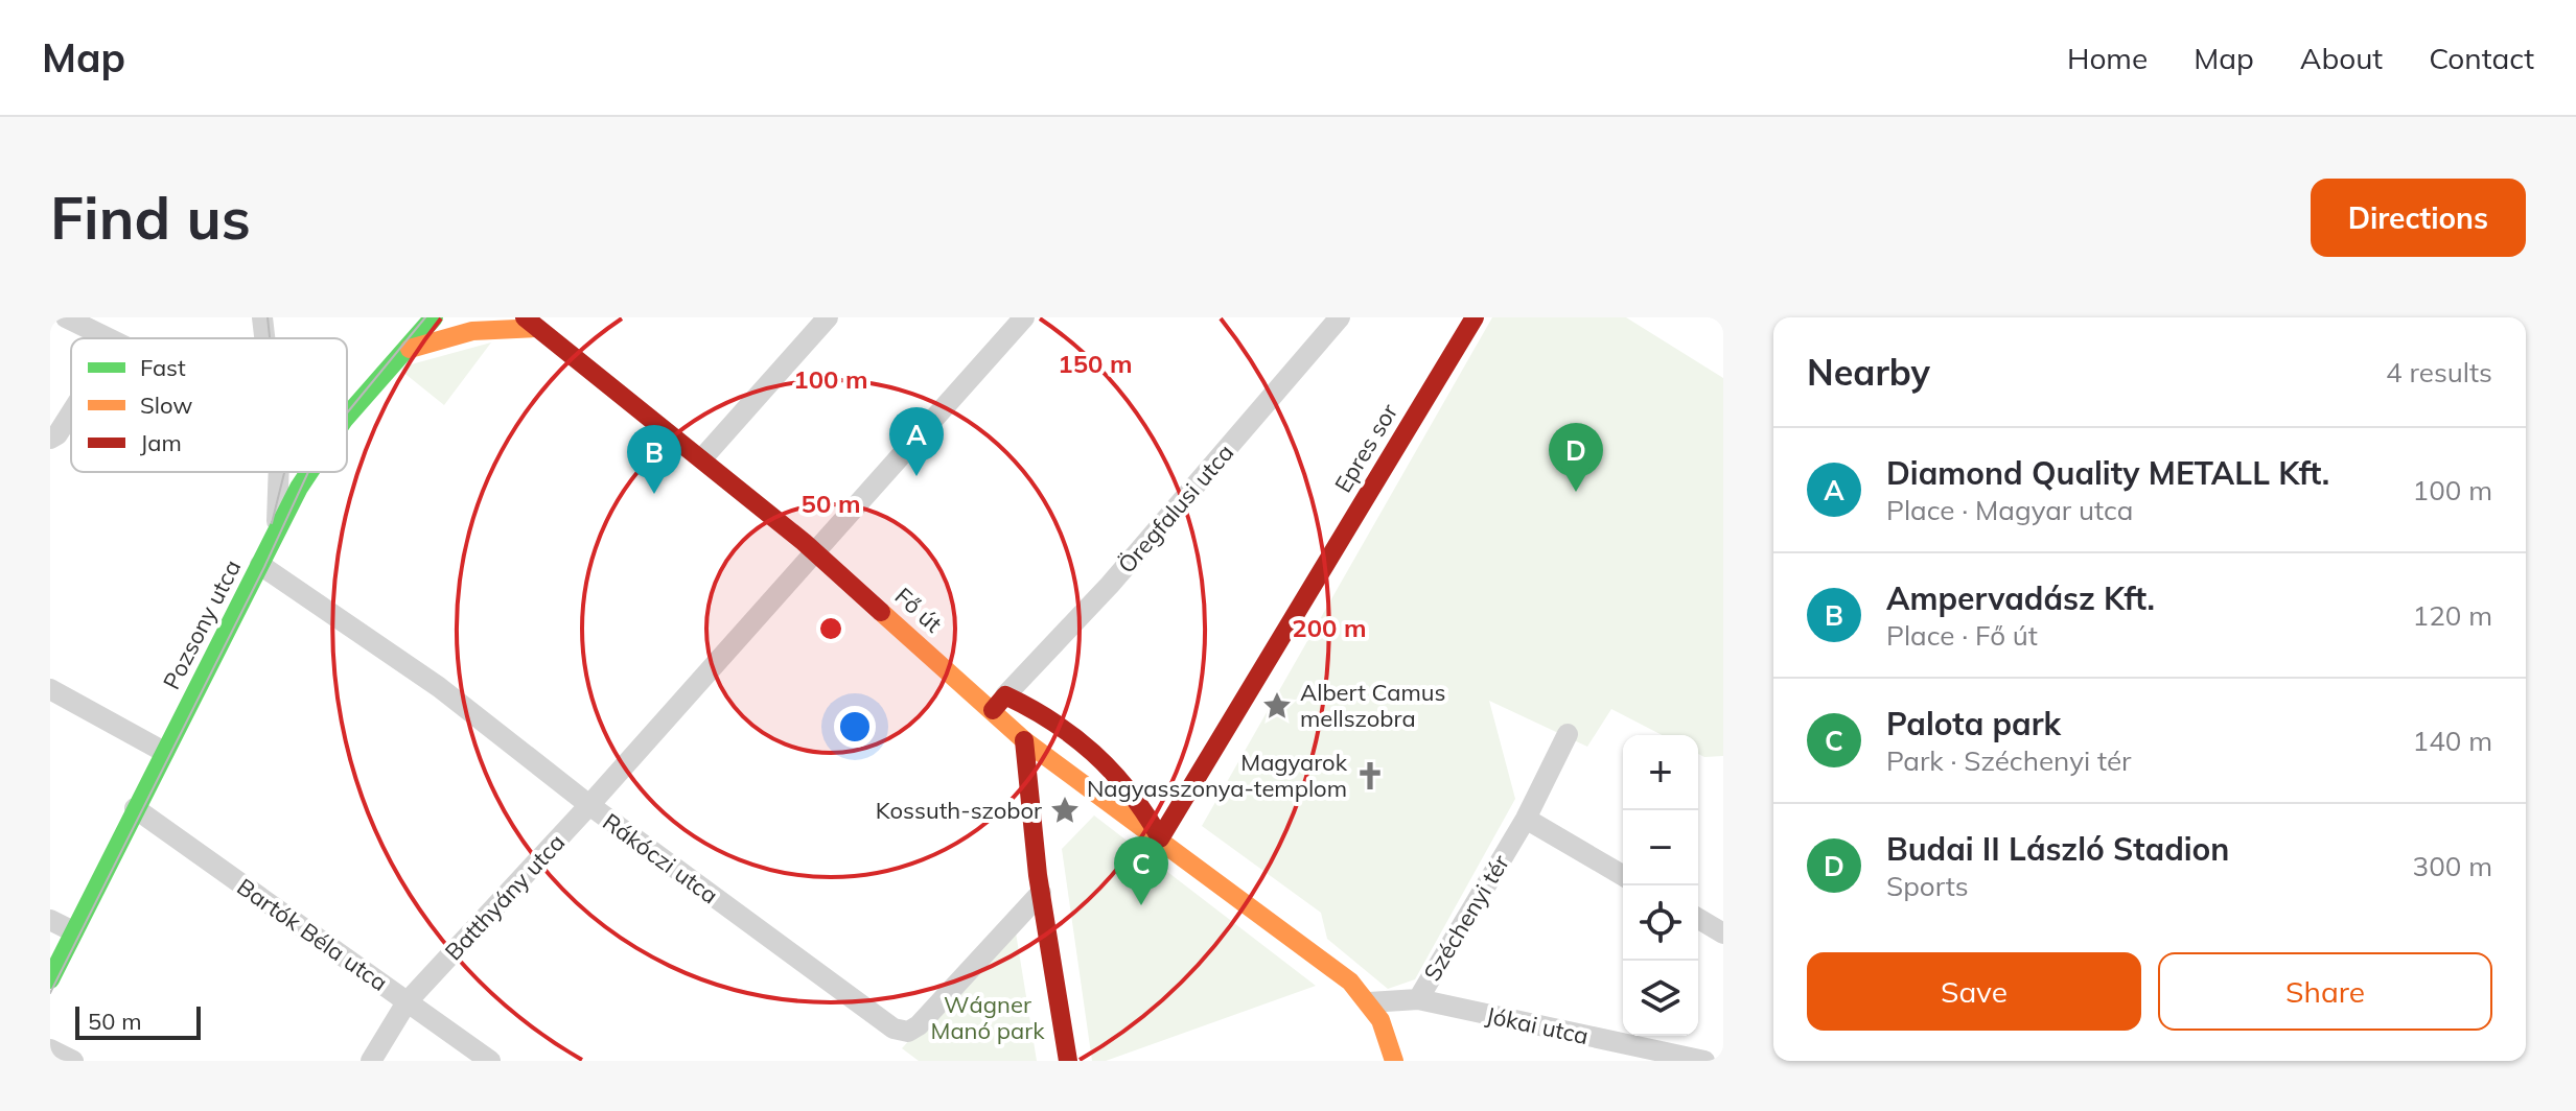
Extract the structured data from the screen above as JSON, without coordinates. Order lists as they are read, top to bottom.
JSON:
{
  "streets": {
    "street": [
      "Epres sor",
      "Öregfalusi utca",
      "Fő út",
      "Pozsony utca",
      "Rákóczi utca",
      "Batthyány utca",
      "Széchenyi tér",
      "Bartók Béla utca",
      "Jókai utca"
    ]
  },
  "crossings": [
    ["Öregfalusi utca", "Fő út"],
    ["Fő út", "Batthyány utca"],
    ["Pozsony utca", "Rákóczi utca"],
    ["Pozsony utca", "Bartók Béla utca"],
    ["Rákóczi utca", "Batthyány utca"],
    ["Batthyány utca", "Bartók Béla utca"],
    ["Széchenyi tér", "Jókai utca"]
  ],
  "parks": ["Wágner Manó park"],
  "places": {
    "place": ["Albert Camus mellszobra", "Kossuth-szobor"],
    "church": ["Magyarok Nagyasszonya-templom"]
  },
  "legend": ["Fast", "Slow", "Jam"],
  "scale_bar": "50 m",
  "page": {
    "header": "Map",
    "nav": [
      "Home",
      "Map",
      "About",
      "Contact"
    ],
    "buttons": [
      "Directions",
      ["Save", "Share"]
    ],
    "title": "Find us",
    "heading": ["Nearby", "4 results"],
    "pins": [
      "A",
      "D",
      "B",
      "C"
    ],
    "list": [
      {
        "mark": "A",
        "name": "Diamond Quality METALL Kft.",
        "note": "Place · Magyar utca",
        "value": "100 m"
      },
      {
        "mark": "B",
        "name": "Ampervadász Kft.",
        "note": "Place · Fő út",
        "value": "120 m"
      },
      {
        "mark": "C",
        "name": "Palota park",
        "note": "Park · Széchenyi tér",
        "value": "140 m"
      },
      {
        "mark": "D",
        "name": "Budai II László Stadion",
        "note": "Sports",
        "value": "300 m"
      }
    ],
    "map_buttons": ["+", "−"],
    "scale": "50 m"
  },
  "rings": [
    "150 m",
    "100 m",
    "50 m",
    "200 m"
  ]
}
